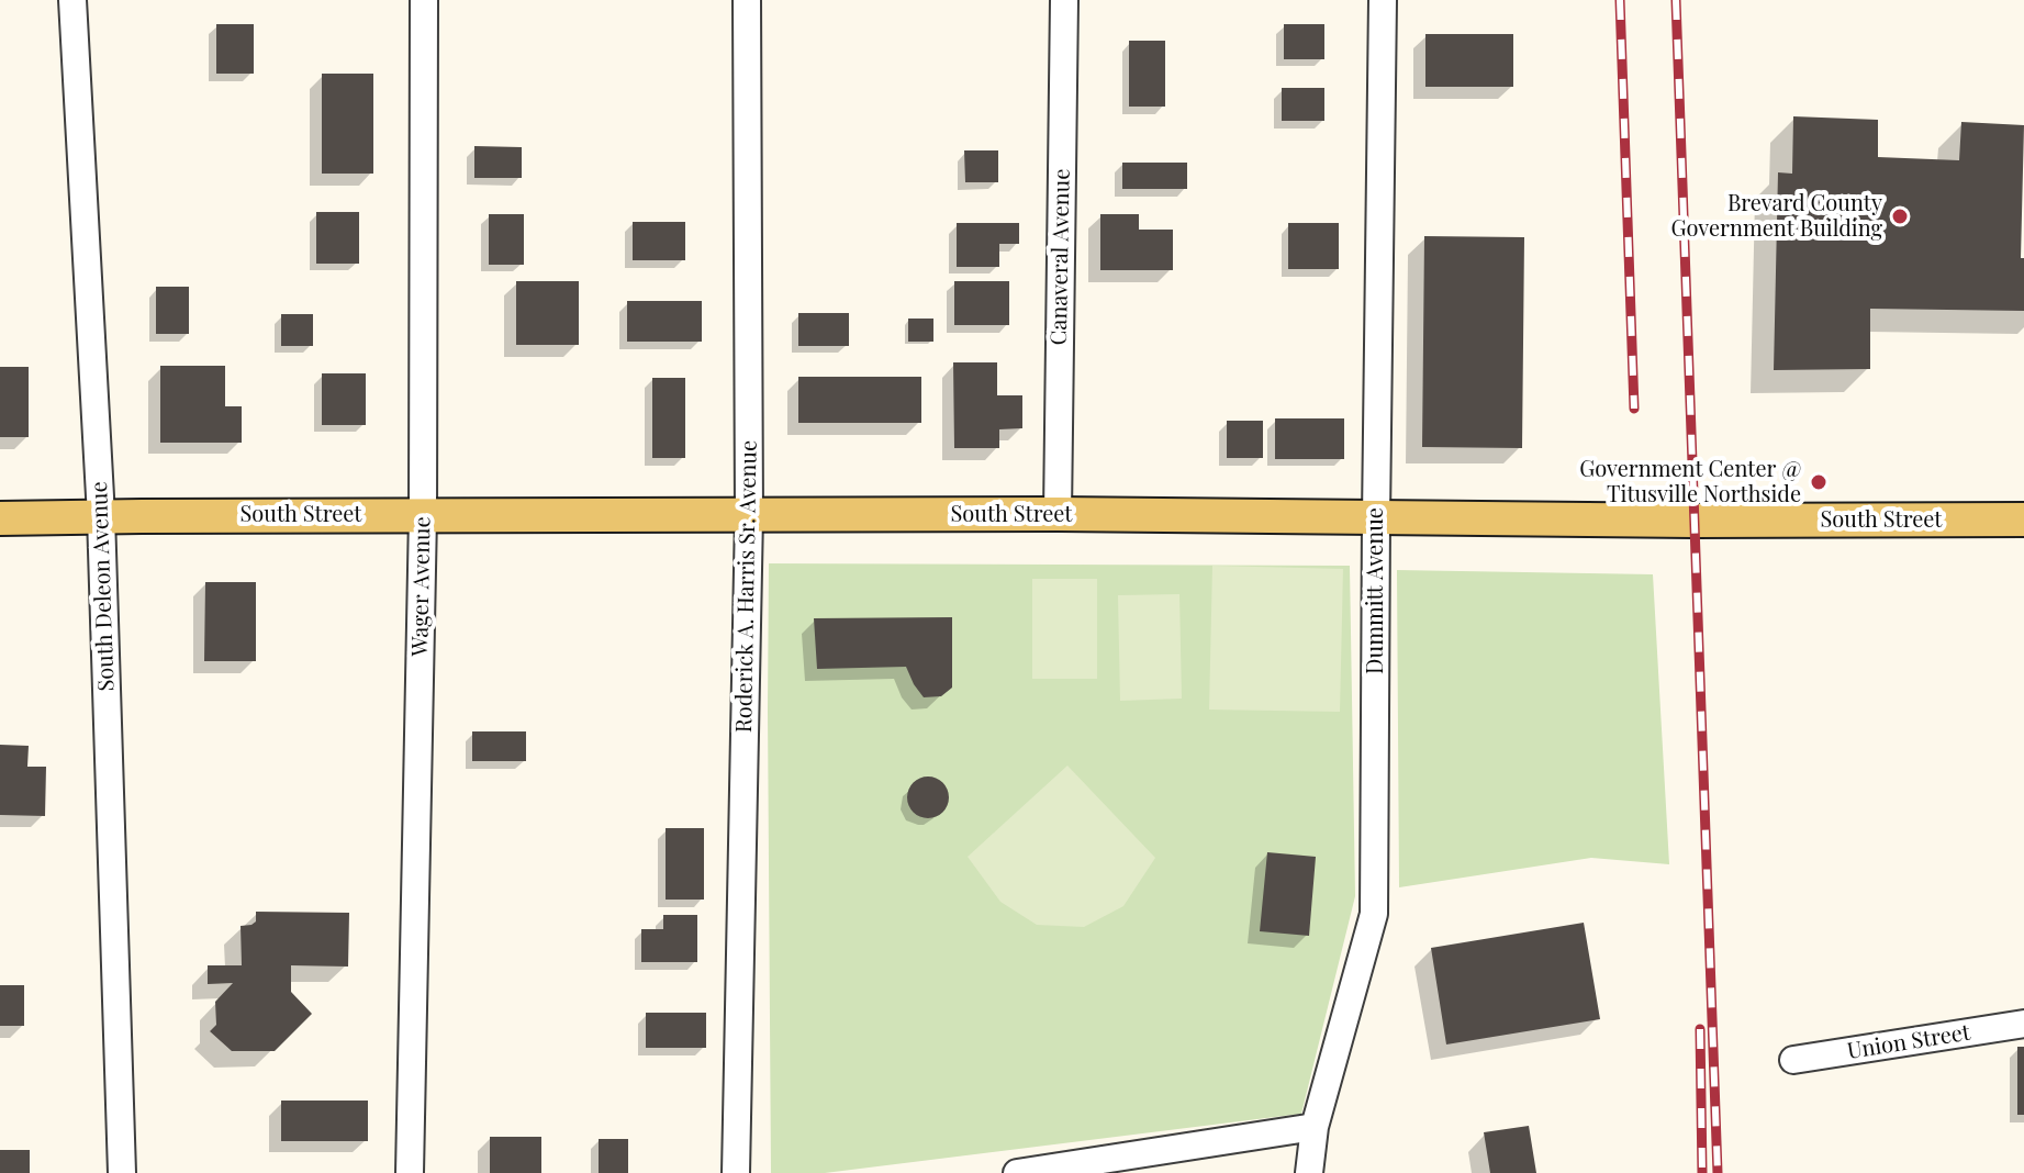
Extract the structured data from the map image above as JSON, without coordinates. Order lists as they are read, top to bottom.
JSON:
{
  "streets": {
    "main road": ["South Street"],
    "street": [
      "Canaveral Avenue",
      "South Deleon Avenue",
      "Wager Avenue",
      "Roderick A. Harris Sr. Avenue",
      "Dummitt Avenue",
      "Union Street"
    ]
  },
  "crossings": [
    ["Canaveral Avenue", "South Street"],
    ["South Street", "South Deleon Avenue"],
    ["South Street", "Wager Avenue"],
    ["South Street", "Roderick A. Harris Sr. Avenue"],
    ["South Street", "Dummitt Avenue"]
  ],
  "places": ["Brevard County Government Building", "Government Center @ Titusville Northside"]
}
